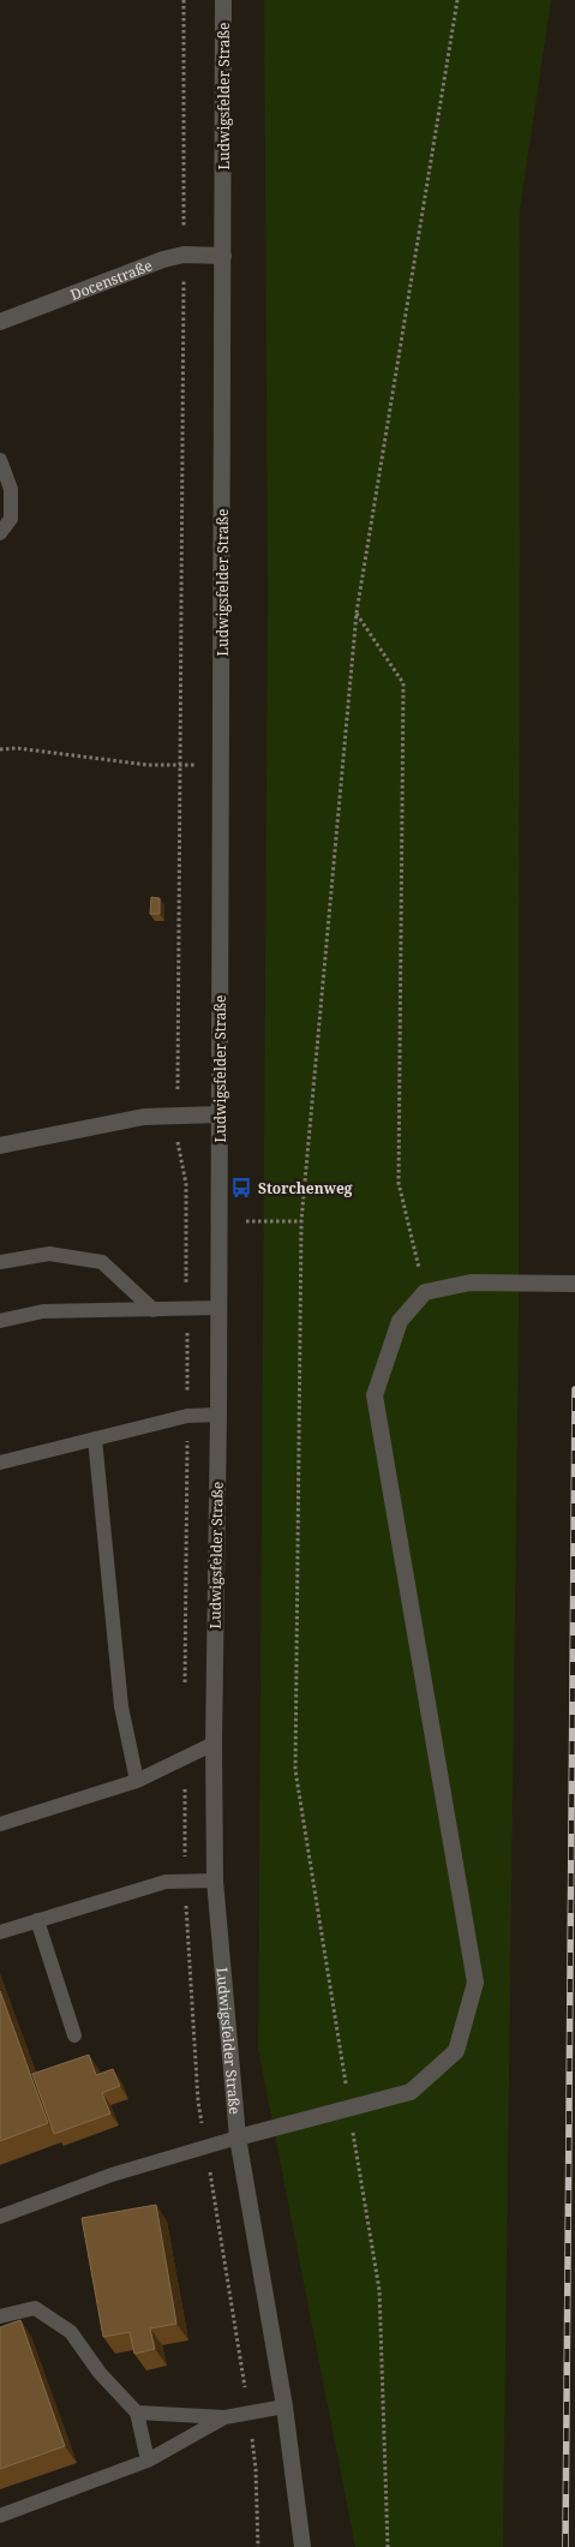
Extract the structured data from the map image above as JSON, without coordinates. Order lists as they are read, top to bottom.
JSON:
{
  "streets": {
    "street": ["Ludwigsfelder Straße", "Docenstraße"]
  },
  "crossings": [
    ["Ludwigsfelder Straße", "Docenstraße"]
  ],
  "places": {
    "bus stop": ["Storchenweg"]
  }
}
